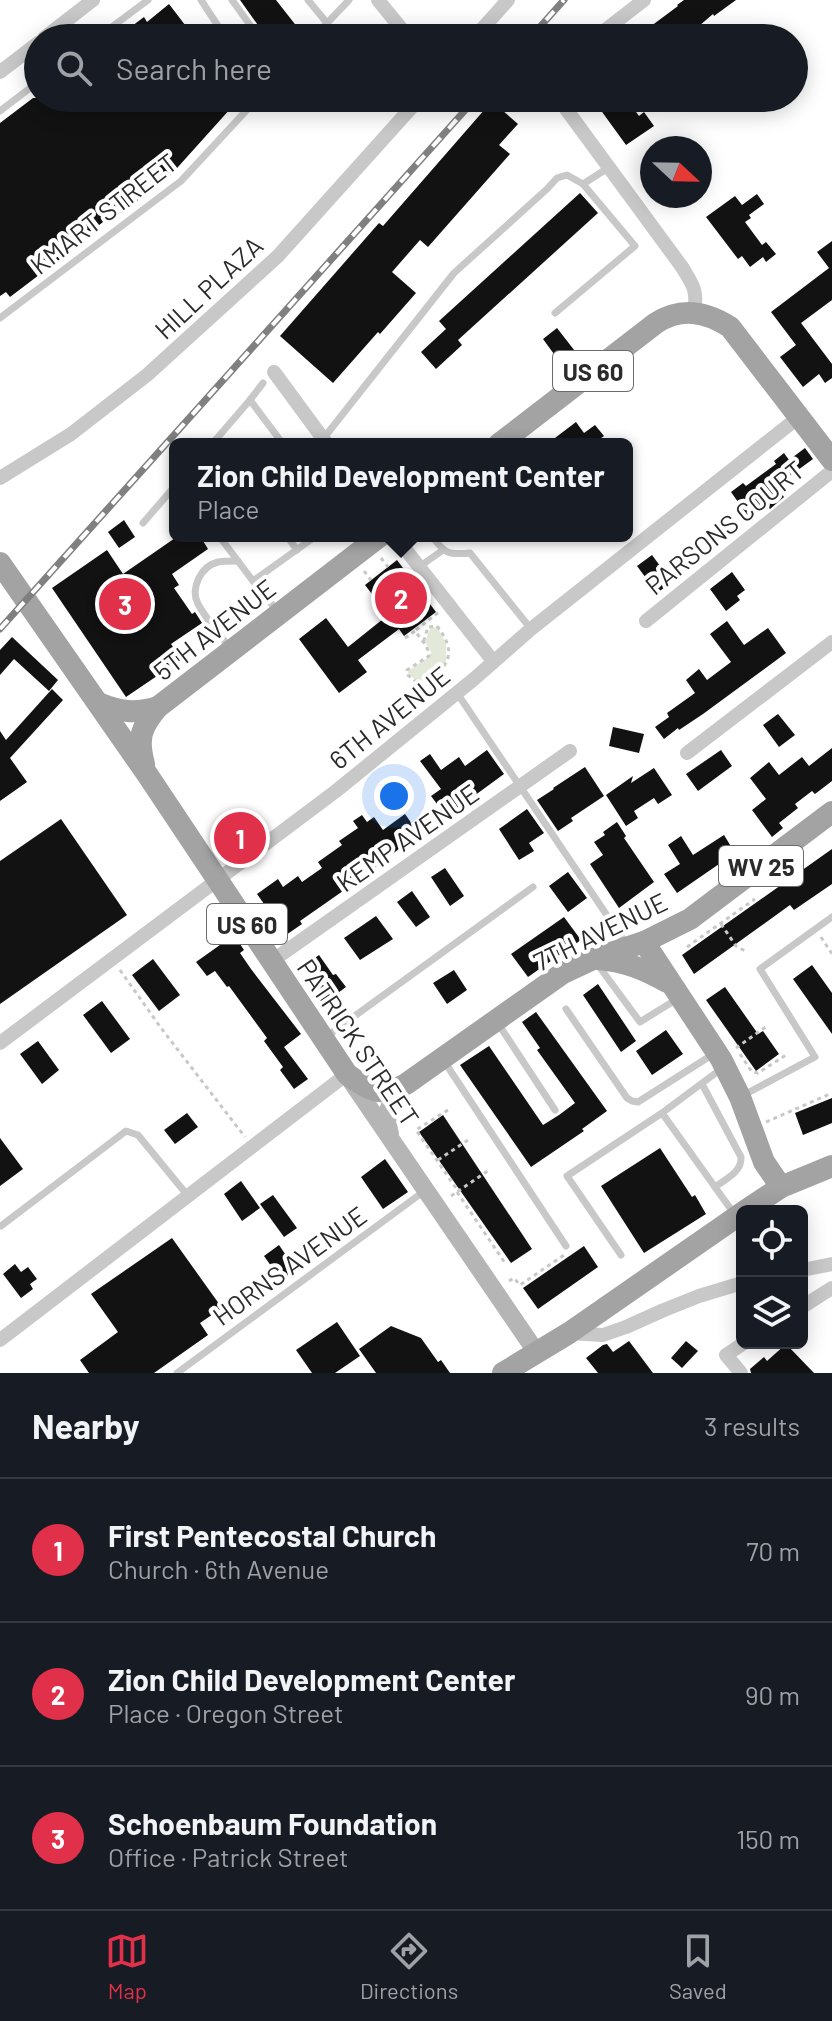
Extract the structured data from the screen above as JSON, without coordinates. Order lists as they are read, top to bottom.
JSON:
{
  "streets": {
    "main road": [
      "US 60",
      "5TH AVENUE",
      "WV 25",
      "7TH AVENUE",
      "PATRICK STREET"
    ],
    "street": [
      "HILL PLAZA",
      "PARSONS COURT",
      "6TH AVENUE",
      "KEMP AVENUE"
    ],
    "lane": ["KMART STREET", "HORNS AVENUE"]
  },
  "crossings": [
    ["US 60", "7TH AVENUE"],
    ["US 60", "PATRICK STREET"],
    ["6TH AVENUE", "PATRICK STREET"],
    ["KEMP AVENUE", "PATRICK STREET"],
    ["7TH AVENUE", "PATRICK STREET"],
    ["PATRICK STREET", "HORNS AVENUE"]
  ],
  "north": "right",
  "page": {
    "search": "Search here",
    "popup": ["Zion Child Development Center", "Place"],
    "pins": ["2", "3", "1"],
    "heading": ["Nearby", "3 results"],
    "list": [
      {
        "mark": "1",
        "name": "First Pentecostal Church",
        "note": "Church · 6th Avenue",
        "value": "70 m"
      },
      {
        "mark": "2",
        "name": "Zion Child Development Center",
        "note": "Place · Oregon Street",
        "value": "90 m"
      },
      {
        "mark": "3",
        "name": "Schoenbaum Foundation",
        "note": "Office · Patrick Street",
        "value": "150 m"
      }
    ],
    "nav": ["Map", "Directions", "Saved"]
  }
}
